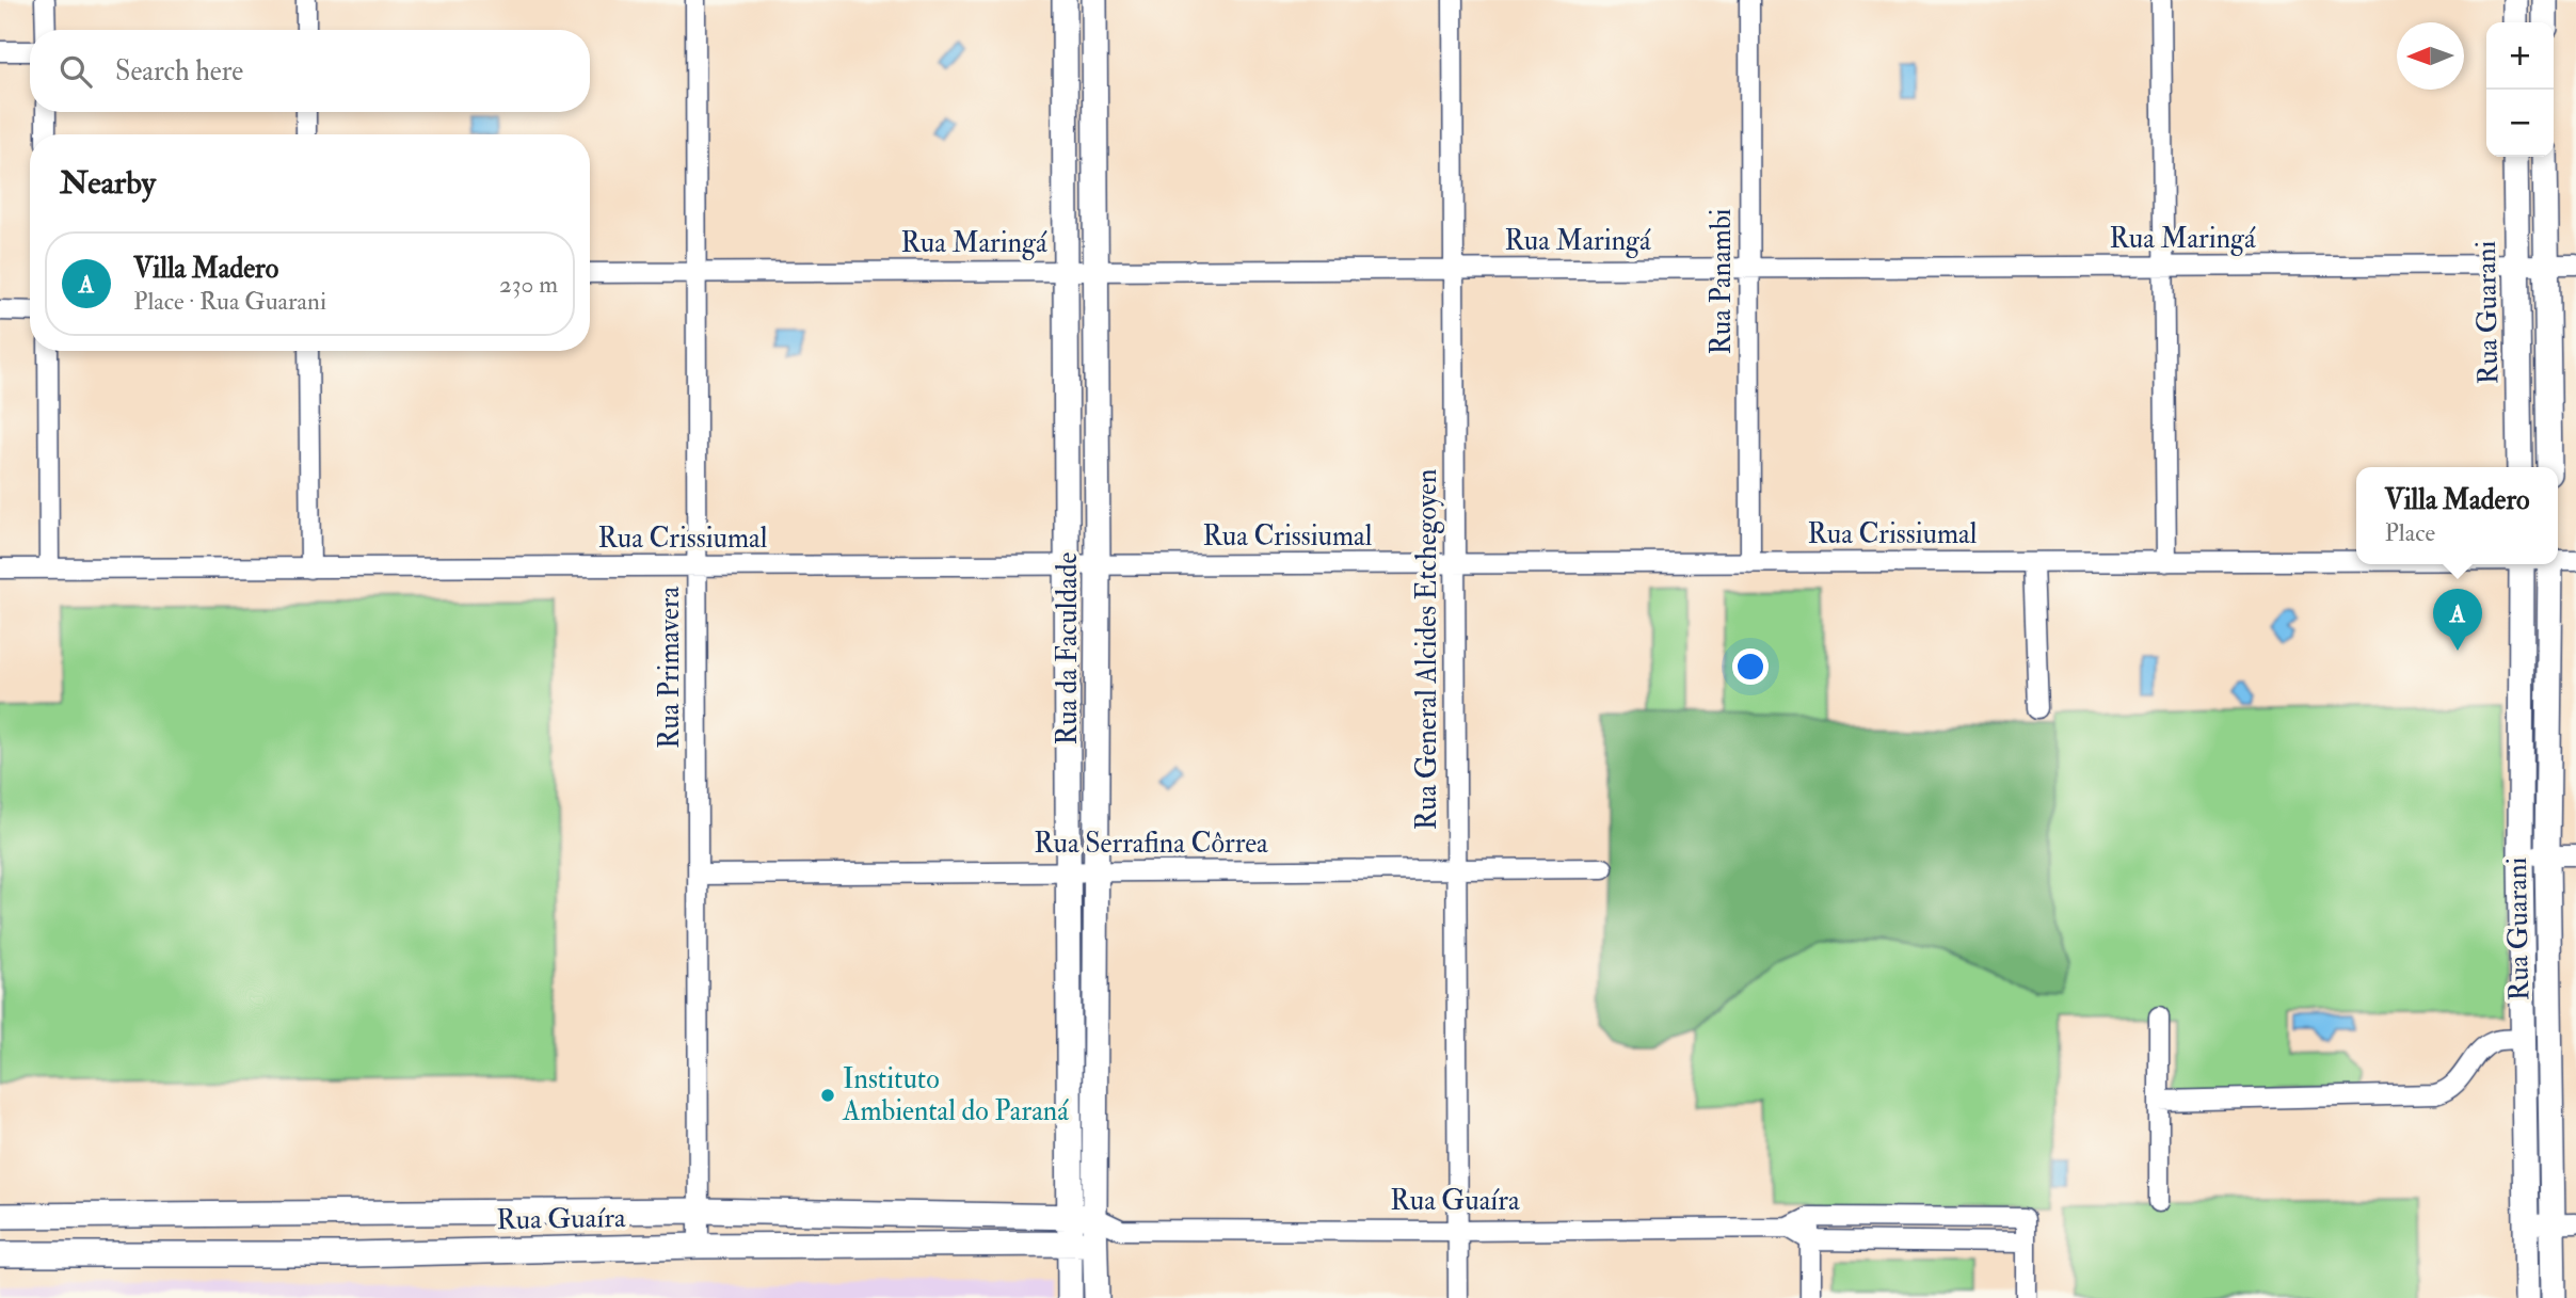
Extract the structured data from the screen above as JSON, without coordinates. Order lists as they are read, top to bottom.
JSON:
{
  "streets": {
    "street": [
      "Rua Maringá",
      "Rua Panambi",
      "Rua Guarani",
      "Rua Crissiumal",
      "Rua da Faculdade",
      "Rua General Alcides Etchegoyen",
      "Rua Primavera",
      "Rua Serrafina Côrrea",
      "Rua Guaíra"
    ]
  },
  "crossings": [
    ["Rua Maringá", "Rua Panambi"],
    ["Rua Maringá", "Rua Guarani"],
    ["Rua Maringá", "Rua da Faculdade"],
    ["Rua Maringá", "Rua General Alcides Etchegoyen"],
    ["Rua Maringá", "Rua Primavera"],
    ["Rua Panambi", "Rua Crissiumal"],
    ["Rua Crissiumal", "Rua da Faculdade"],
    ["Rua Crissiumal", "Rua General Alcides Etchegoyen"],
    ["Rua Crissiumal", "Rua Primavera"],
    ["Rua da Faculdade", "Rua Serrafina Côrrea"],
    ["Rua da Faculdade", "Rua Guaíra"],
    ["Rua General Alcides Etchegoyen", "Rua Serrafina Côrrea"],
    ["Rua General Alcides Etchegoyen", "Rua Guaíra"],
    ["Rua Primavera", "Rua Serrafina Côrrea"],
    ["Rua Primavera", "Rua Guaíra"]
  ],
  "places": ["Instituto Ambiental do Paraná"],
  "north": "left",
  "page": {
    "map_buttons": ["+", "−"],
    "search": "Search here",
    "heading": "Nearby",
    "list": [
      {
        "mark": "A",
        "name": "Villa Madero",
        "note": "Place · Rua Guarani",
        "value": "230 m"
      }
    ],
    "popup": ["Villa Madero", "Place"],
    "pins": "A"
  }
}
